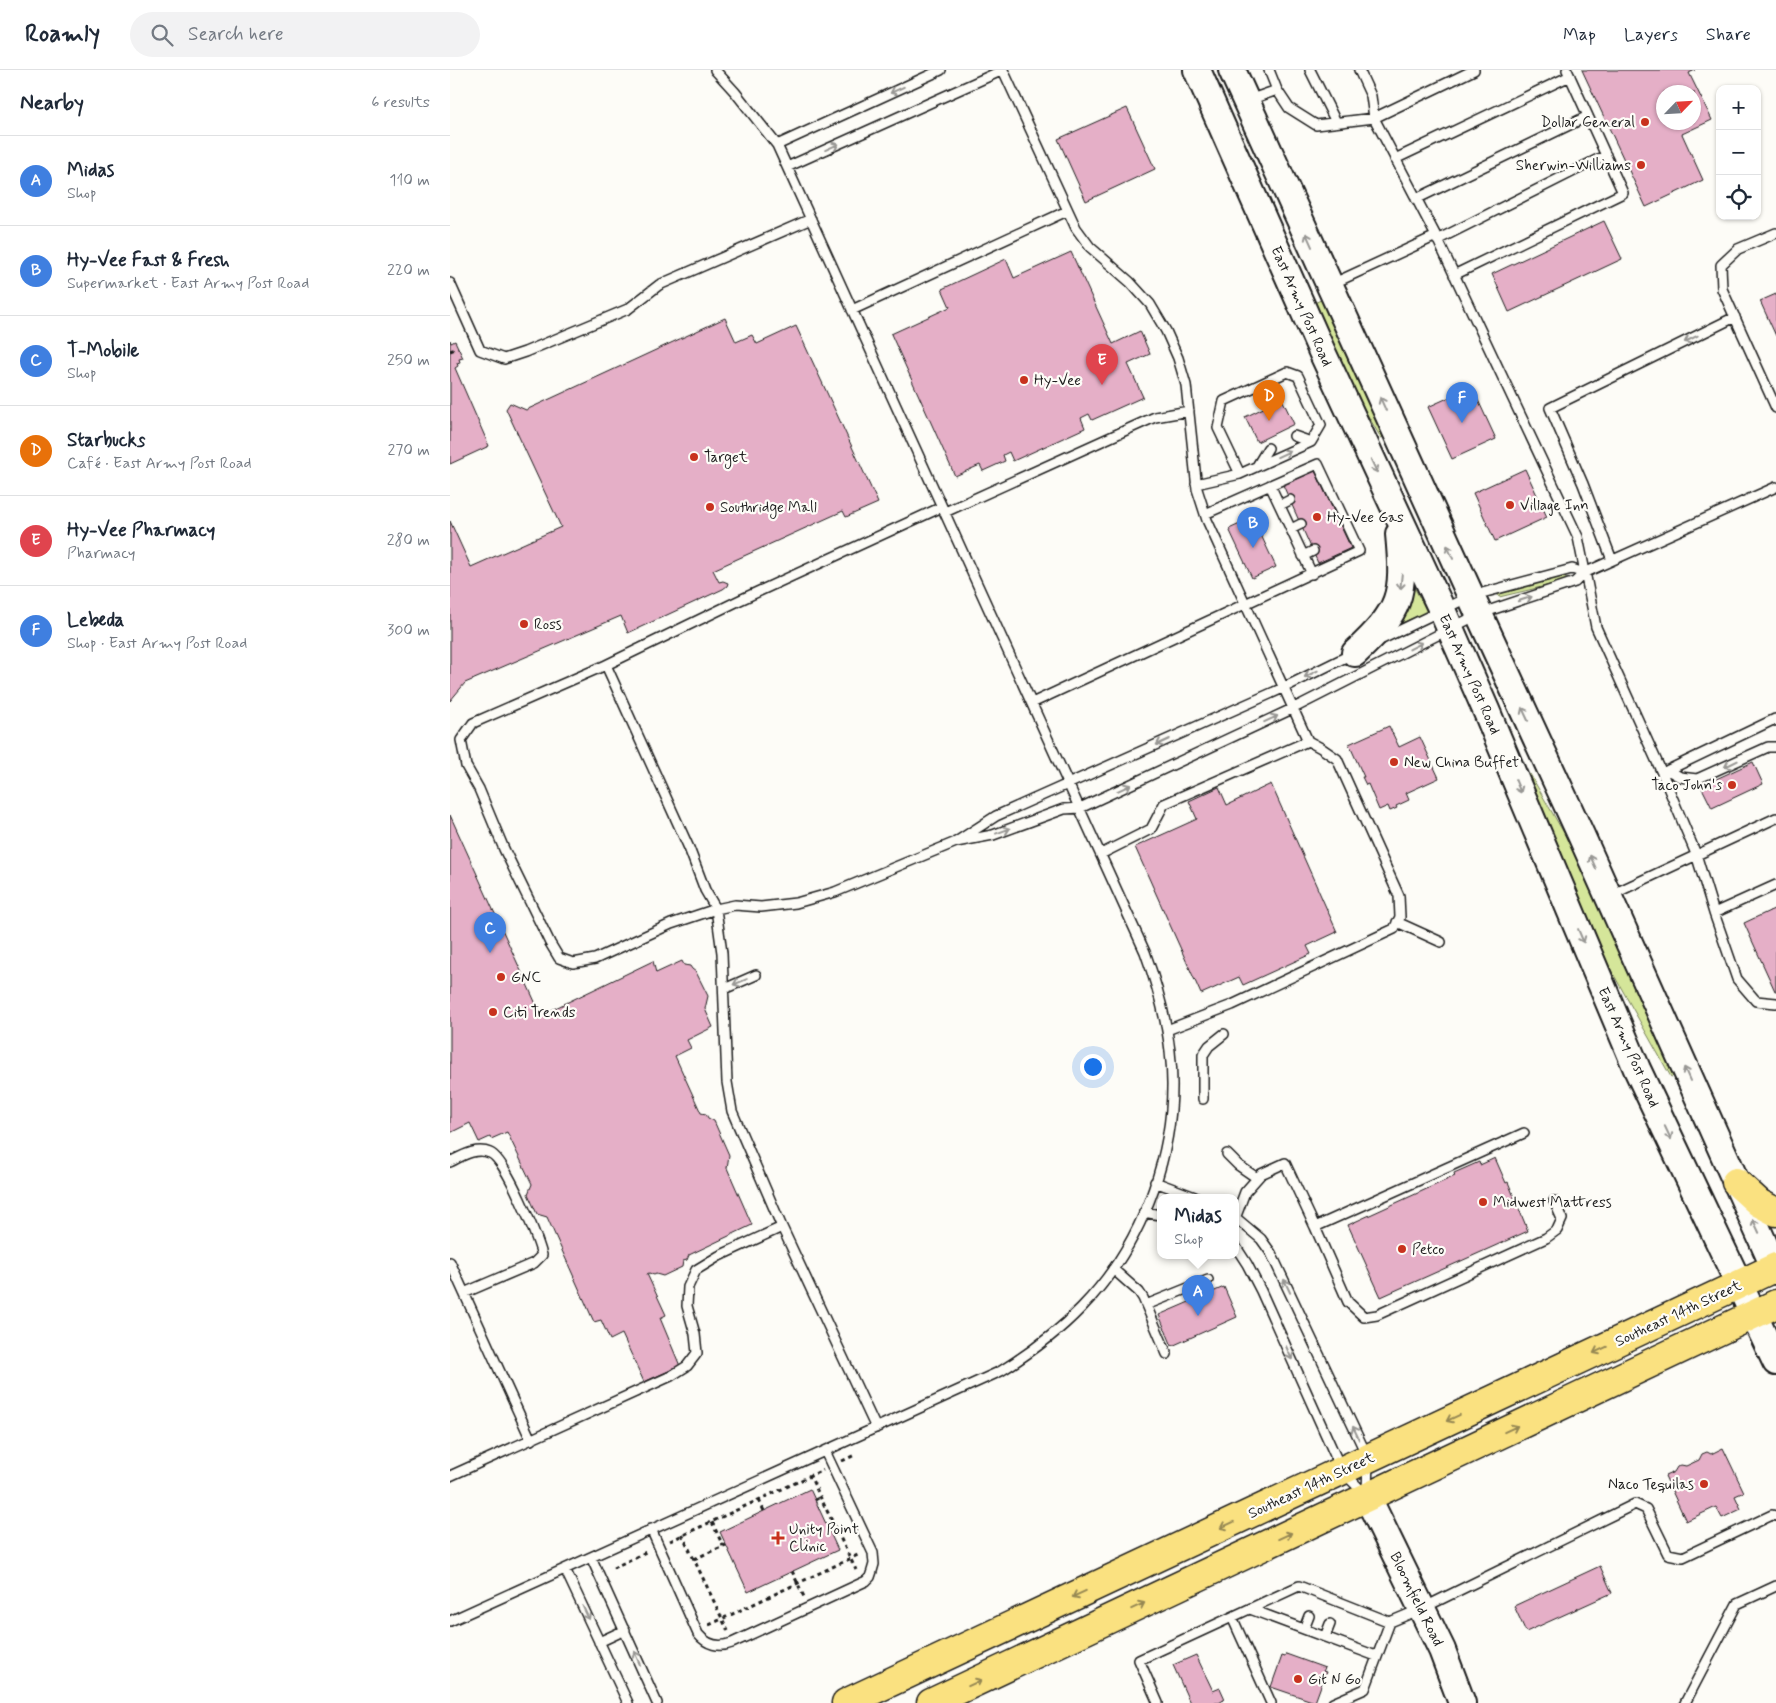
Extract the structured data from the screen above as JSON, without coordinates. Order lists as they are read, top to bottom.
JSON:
{
  "streets": {
    "main road": ["East Army Post Road", "Southeast 14th Street", "Bloomfield Road"]
  },
  "crossings": [
    ["East Army Post Road", "Southeast 14th Street"]
  ],
  "places": {
    "other": [
      "Dollar General",
      "Sherwin-Williams",
      "Hy-Vee",
      "Target",
      "Village Inn",
      "Southridge Mall",
      "Hy-Vee Gas",
      "Ross",
      "New China Buffet",
      "Taco John's",
      "GNC",
      "Citi Trends",
      "Midwest Mattress",
      "Petco",
      "Naco Tequilas",
      "Git N Go"
    ],
    "health": ["Unity Point Clinic"]
  },
  "north": "top right",
  "page": {
    "header": "Roamly",
    "search": "Search here",
    "nav": ["Map", "Layers", "Share"],
    "heading": ["Nearby", "6 results"],
    "map_buttons": ["+", "−"],
    "list": [
      {
        "mark": "A",
        "name": "Midas",
        "note": "Shop",
        "value": "110 m"
      },
      {
        "mark": "B",
        "name": "Hy-Vee Fast & Fresh",
        "note": "Supermarket · East Army Post Road",
        "value": "220 m"
      },
      {
        "mark": "C",
        "name": "T-Mobile",
        "note": "Shop",
        "value": "250 m"
      },
      {
        "mark": "D",
        "name": "Starbucks",
        "note": "Café · East Army Post Road",
        "value": "270 m"
      },
      {
        "mark": "E",
        "name": "Hy-Vee Pharmacy",
        "note": "Pharmacy",
        "value": "280 m"
      },
      {
        "mark": "F",
        "name": "Lebeda",
        "note": "Shop · East Army Post Road",
        "value": "300 m"
      }
    ],
    "pins": [
      "E",
      "D",
      "F",
      "B",
      "C",
      "A"
    ],
    "popup": ["Midas", "Shop"]
  }
}
